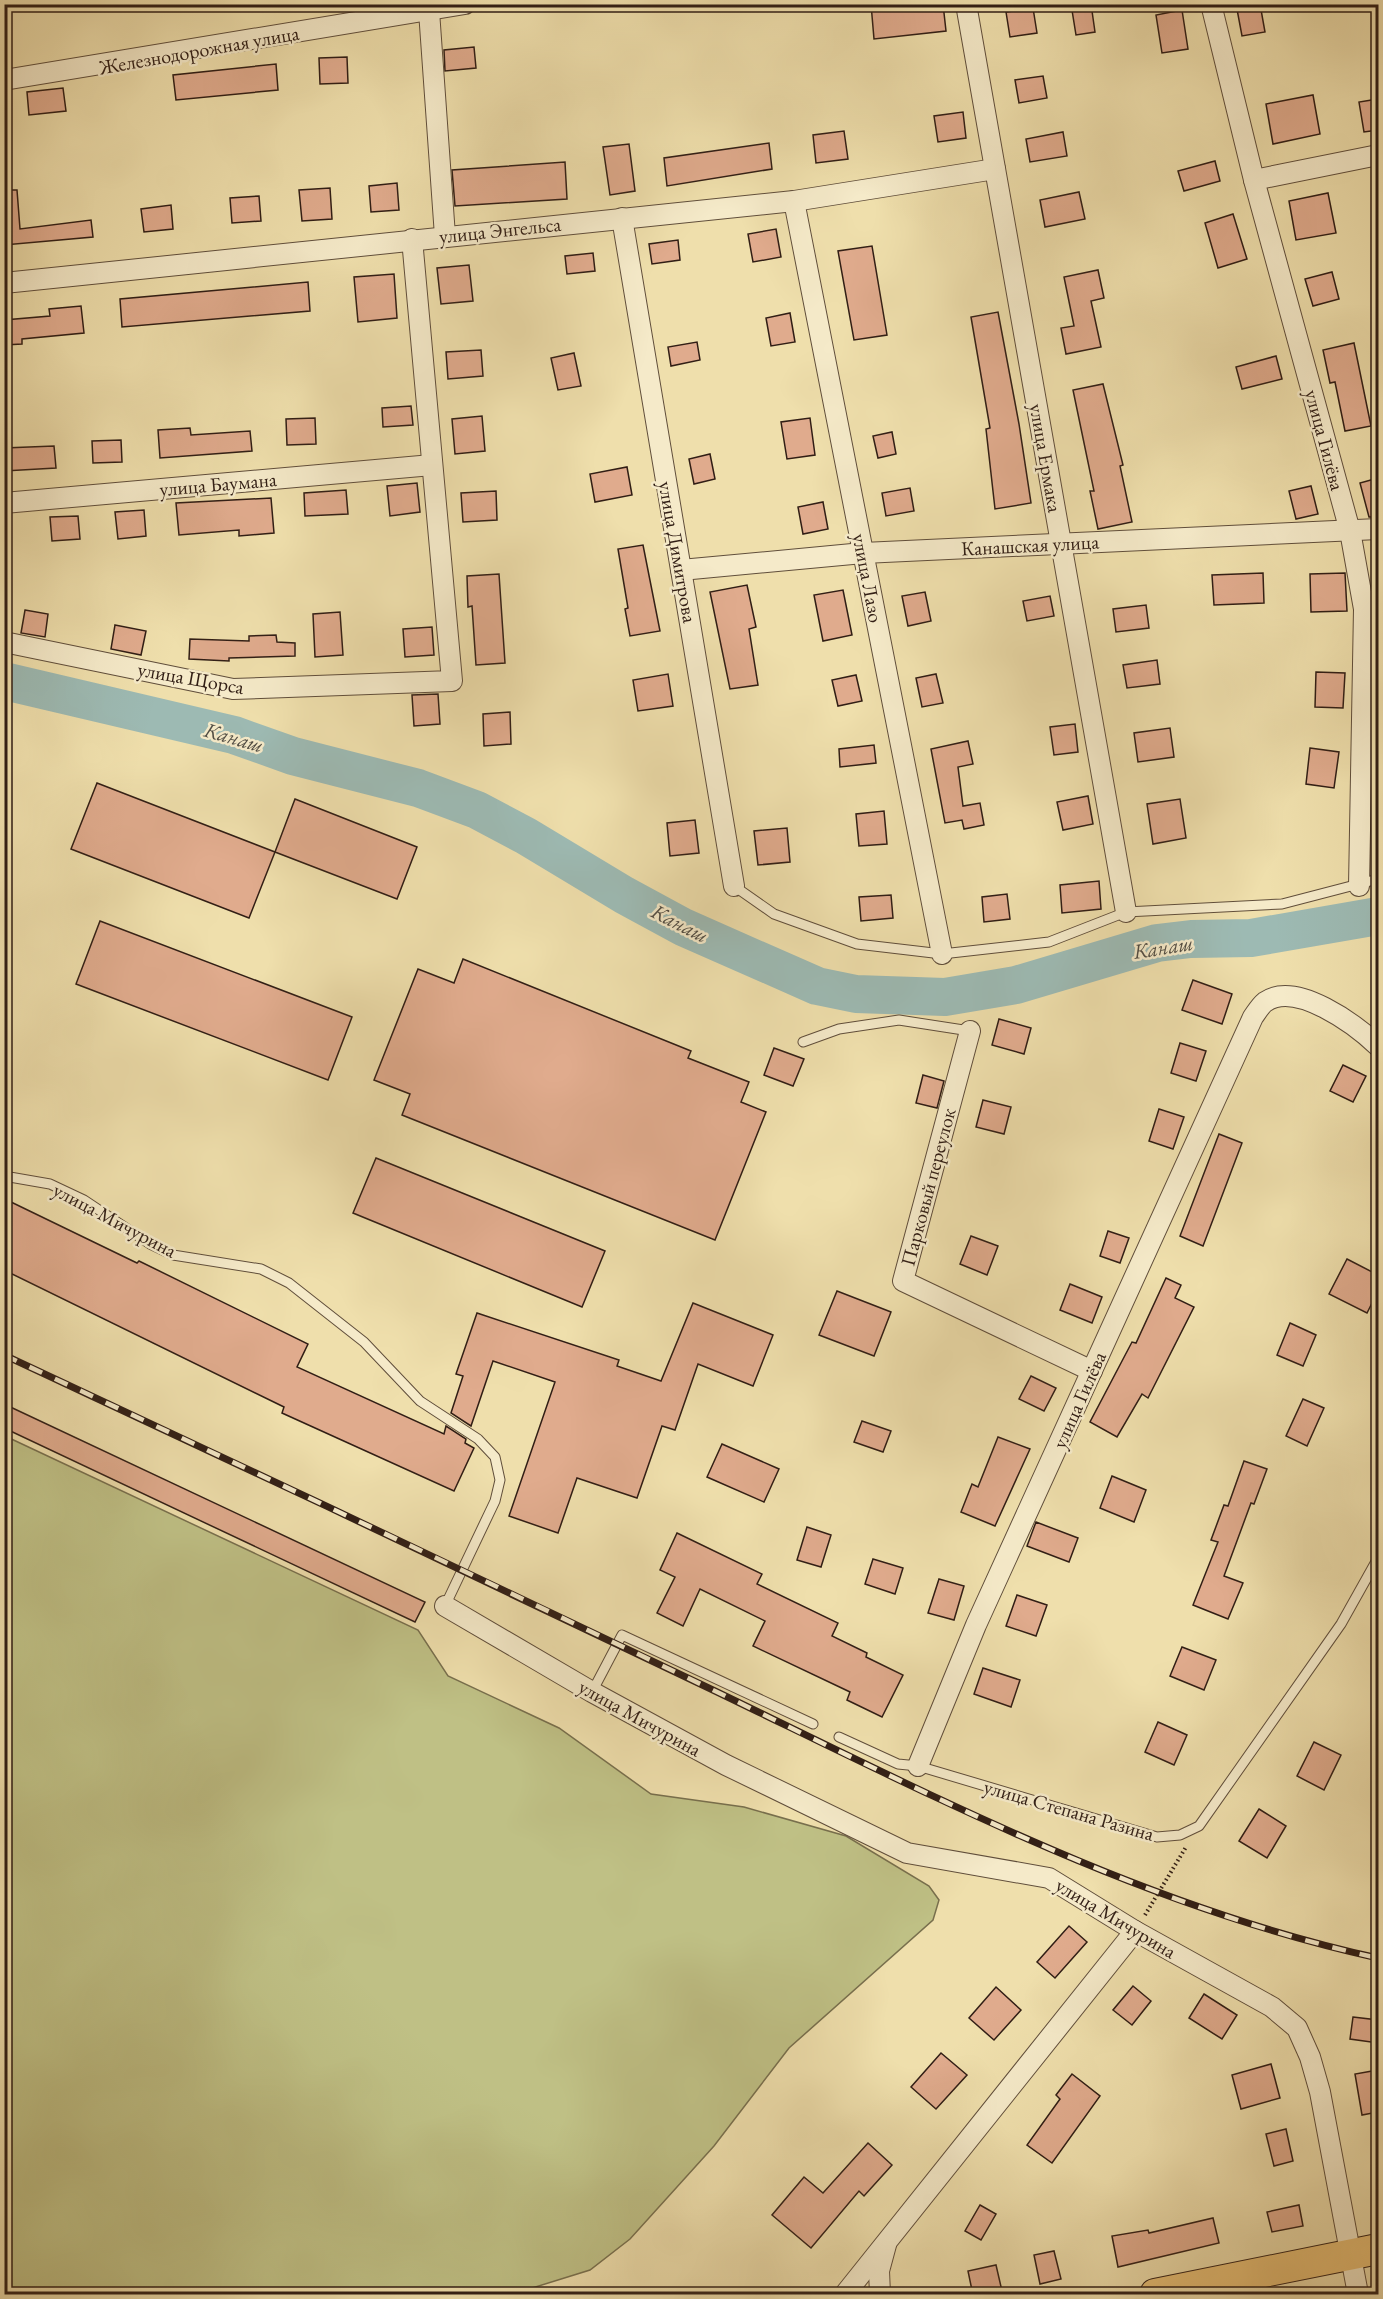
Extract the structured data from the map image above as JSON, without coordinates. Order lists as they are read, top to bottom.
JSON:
{
  "streets": {
    "street": [
      "Железнодорожная улица",
      "улица Энгельса",
      "улица Гилёва",
      "улица Ермака",
      "улица Баумана",
      "Канашская улица",
      "улица Димитрова",
      "улица Лазо",
      "улица Щорса",
      "Парковый переулок",
      "улица Мичурина"
    ],
    "lane": ["улица Степана Разина"]
  },
  "crossings": [
    ["улица Энгельса", "улица Ермака"],
    ["улица Энгельса", "улица Димитрова"],
    ["улица Энгельса", "улица Лазо"],
    ["улица Гилёва", "Канашская улица"],
    ["улица Гилёва", "Парковый переулок"],
    ["улица Гилёва", "улица Степана Разина"],
    ["улица Ермака", "Канашская улица"],
    ["улица Баумана", "улица Щорса"],
    ["Канашская улица", "улица Димитрова"],
    ["Канашская улица", "улица Лазо"]
  ],
  "water": ["Канаш"]
}
